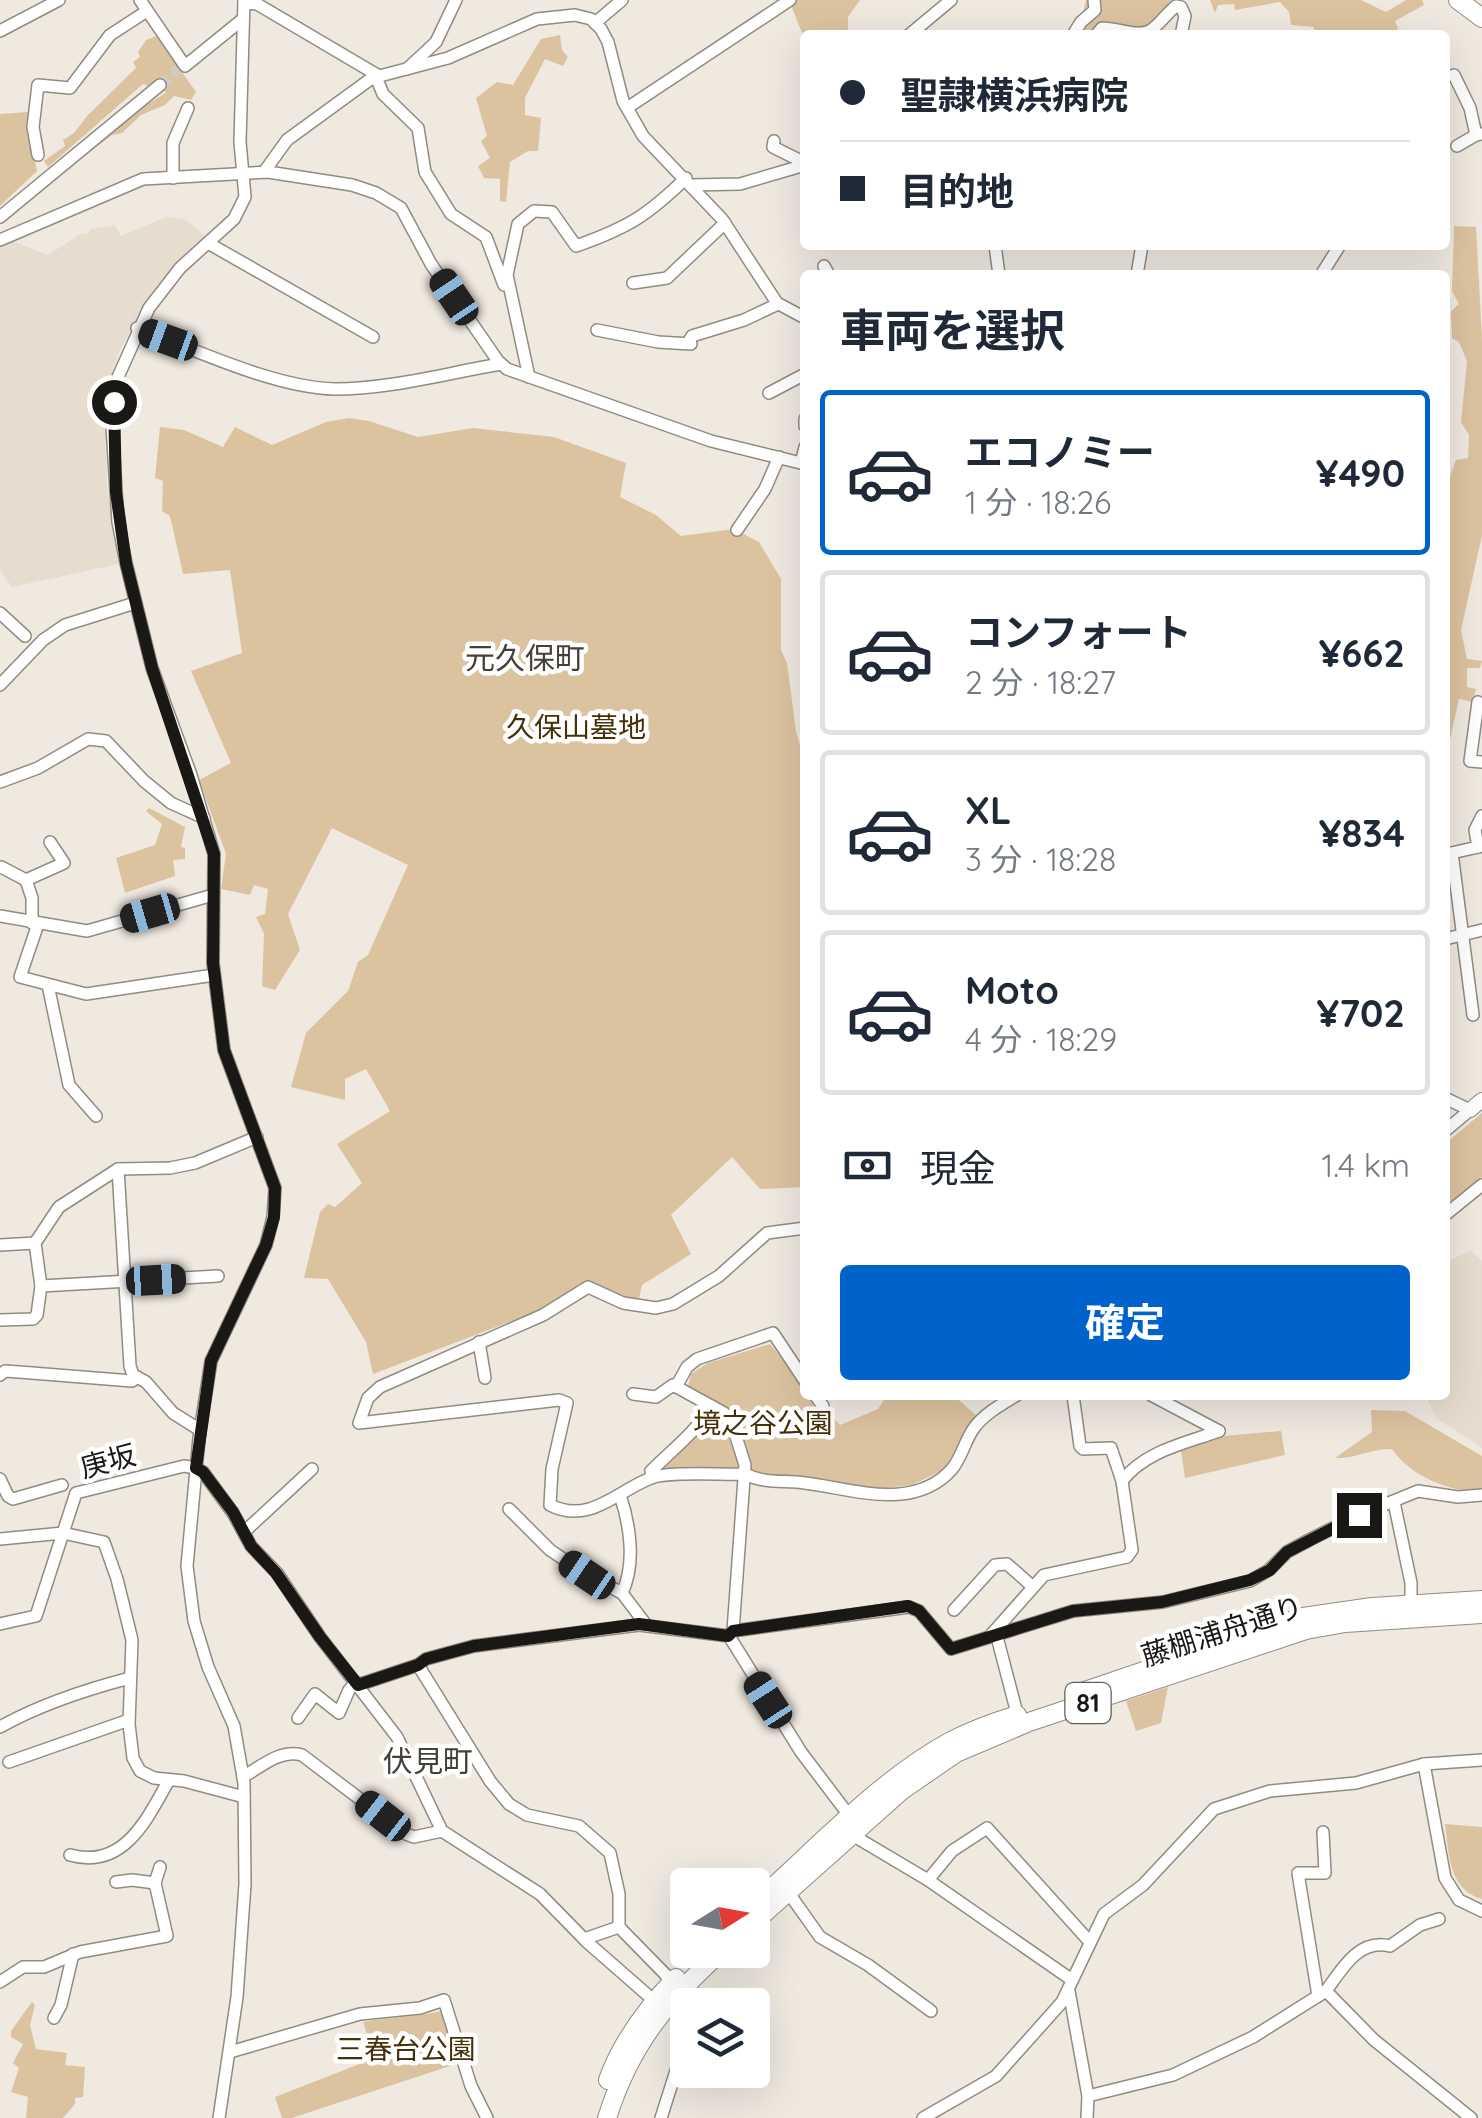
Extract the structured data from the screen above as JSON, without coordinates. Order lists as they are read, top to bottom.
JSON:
{
  "streets": {
    "main road": ["藤棚浦舟通り", "81"],
    "street": ["庚坂"]
  },
  "districts": ["元久保町", "伏見町"],
  "parks": ["久保山墓地", "境之谷公園", "三春台公園"],
  "north": "right",
  "page": {
    "banner": ["聖隷横浜病院", "目的地"],
    "heading": "車両を選択",
    "list": [
      {
        "name": "エコノミー",
        "note": "1 分 · 18:26",
        "value": "¥490"
      },
      {
        "name": "コンフォート",
        "note": "2 分 · 18:27",
        "value": "¥662"
      },
      {
        "name": "XL",
        "note": "3 分 · 18:28",
        "value": "¥834"
      },
      {
        "name": "Moto",
        "note": "4 分 · 18:29",
        "value": "¥702"
      }
    ],
    "pay": ["現金", "1.4 km"],
    "buttons": "確定"
  }
}
